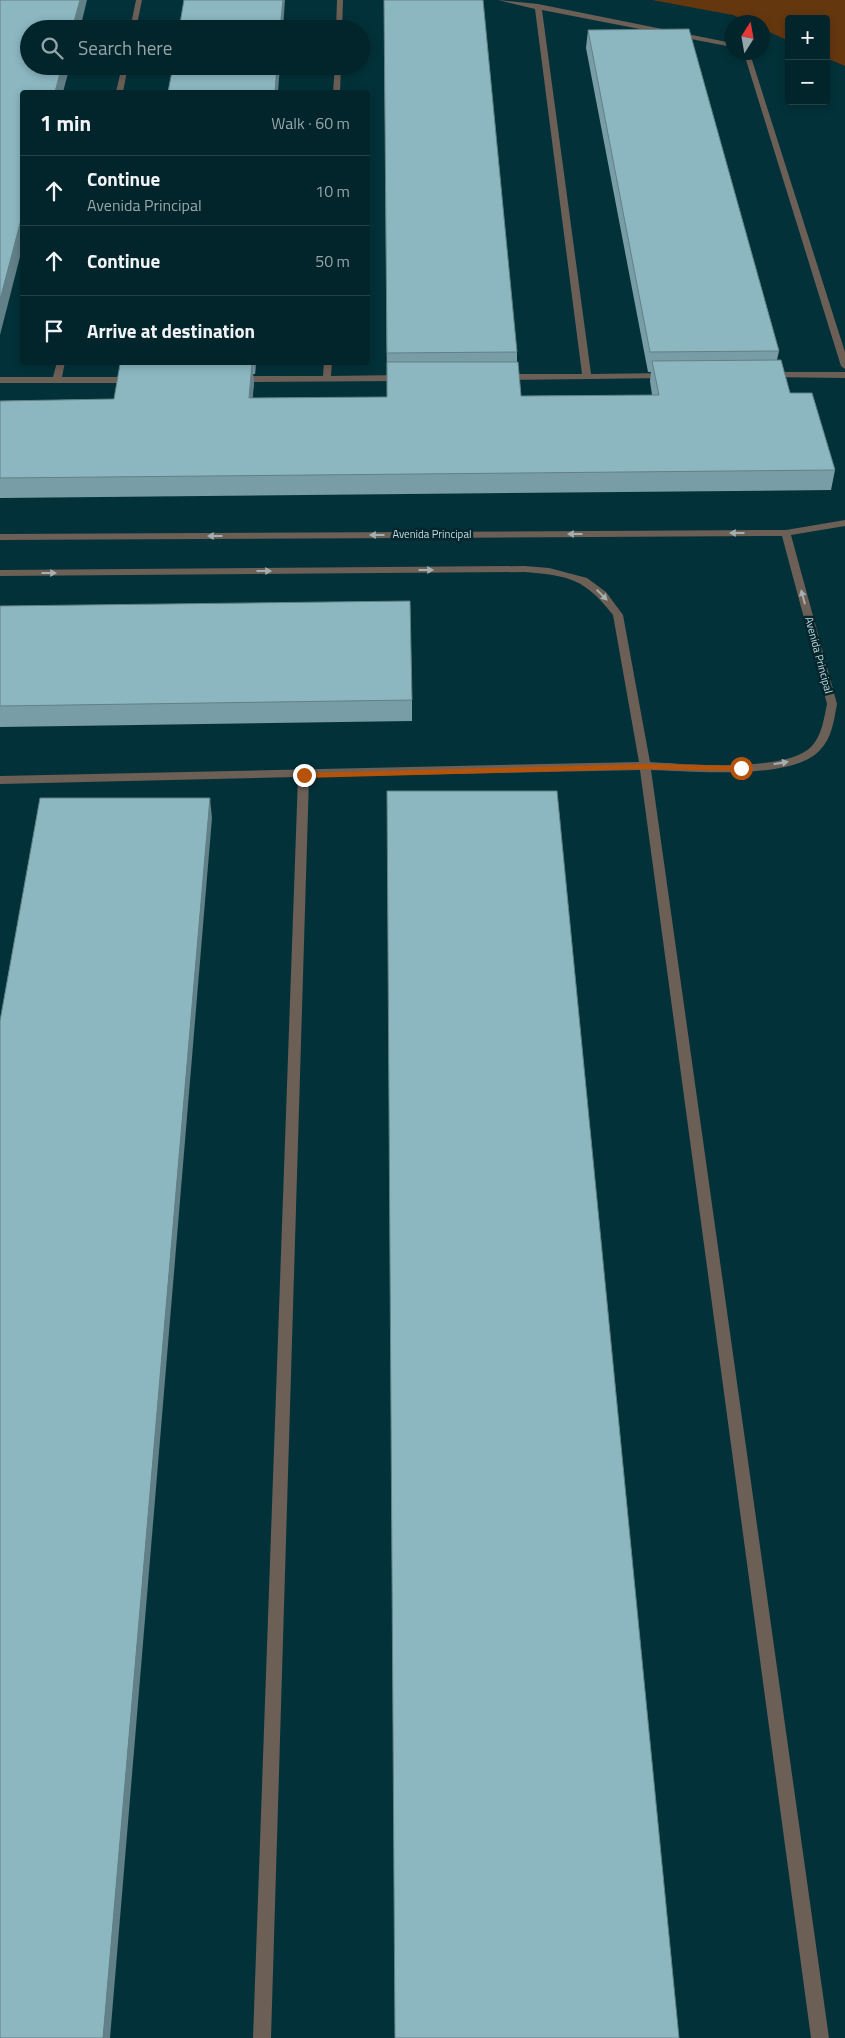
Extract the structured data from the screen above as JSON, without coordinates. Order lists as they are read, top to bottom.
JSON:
{
  "streets": {
    "street": ["Avenida Principal"]
  },
  "north": "top",
  "page": {
    "map_buttons": ["+", "−"],
    "search": "Search here",
    "heading": ["1 min", "Walk · 60 m"],
    "list": [
      ["Continue", "Avenida Principal", "10 m"],
      ["Continue", "50 m"],
      "Arrive at destination"
    ]
  }
}
